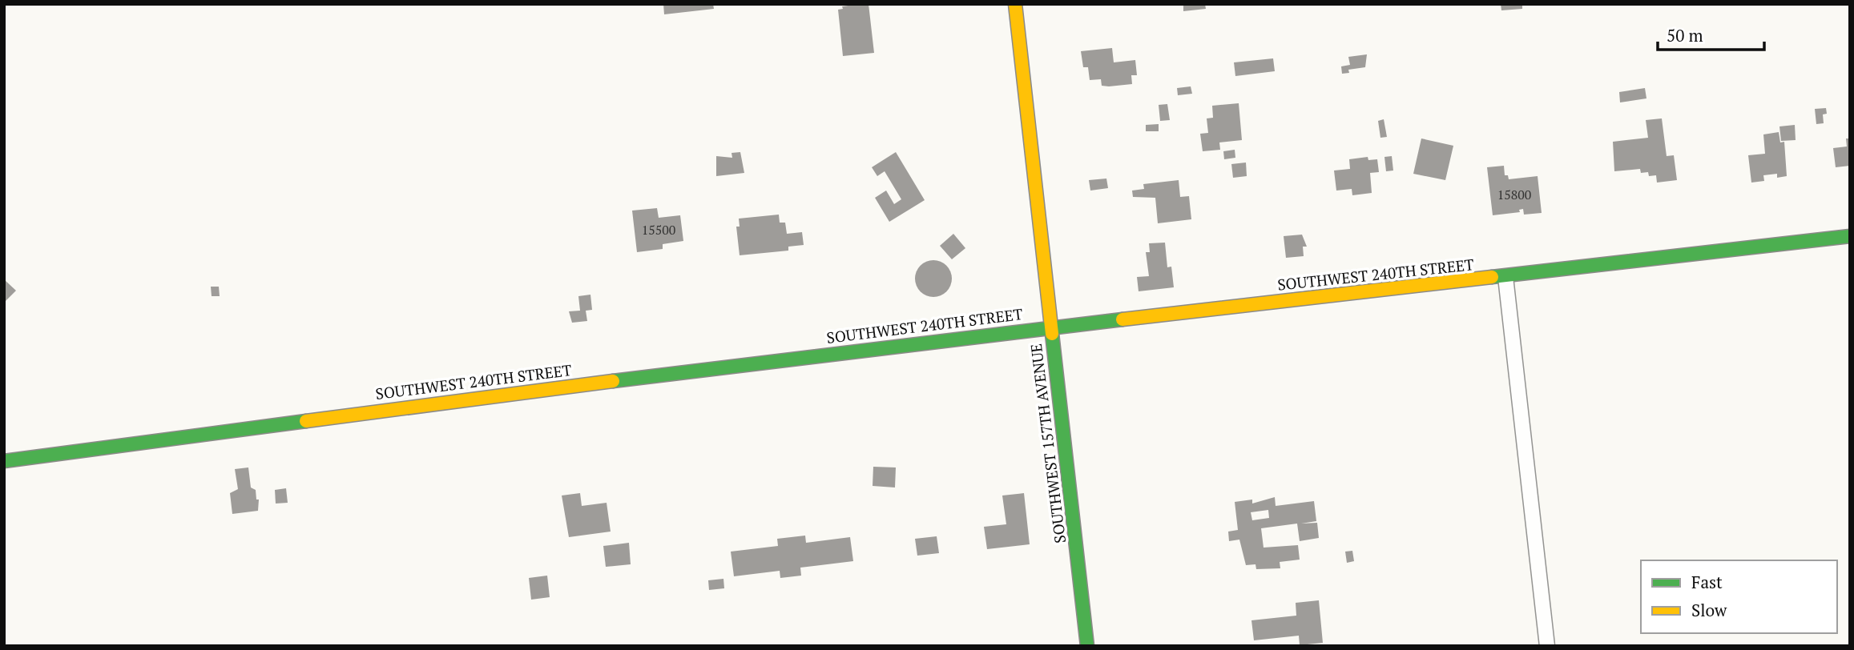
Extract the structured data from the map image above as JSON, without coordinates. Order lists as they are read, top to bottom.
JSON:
{
  "streets": {
    "street": ["SOUTHWEST 240TH STREET", "SOUTHWEST 157TH AVENUE"]
  },
  "crossings": [
    ["SOUTHWEST 240TH STREET", "SOUTHWEST 157TH AVENUE"]
  ],
  "house_numbers": ["15800", "15500"],
  "legend": ["Fast", "Slow"],
  "scale_bar": "50 m"
}
